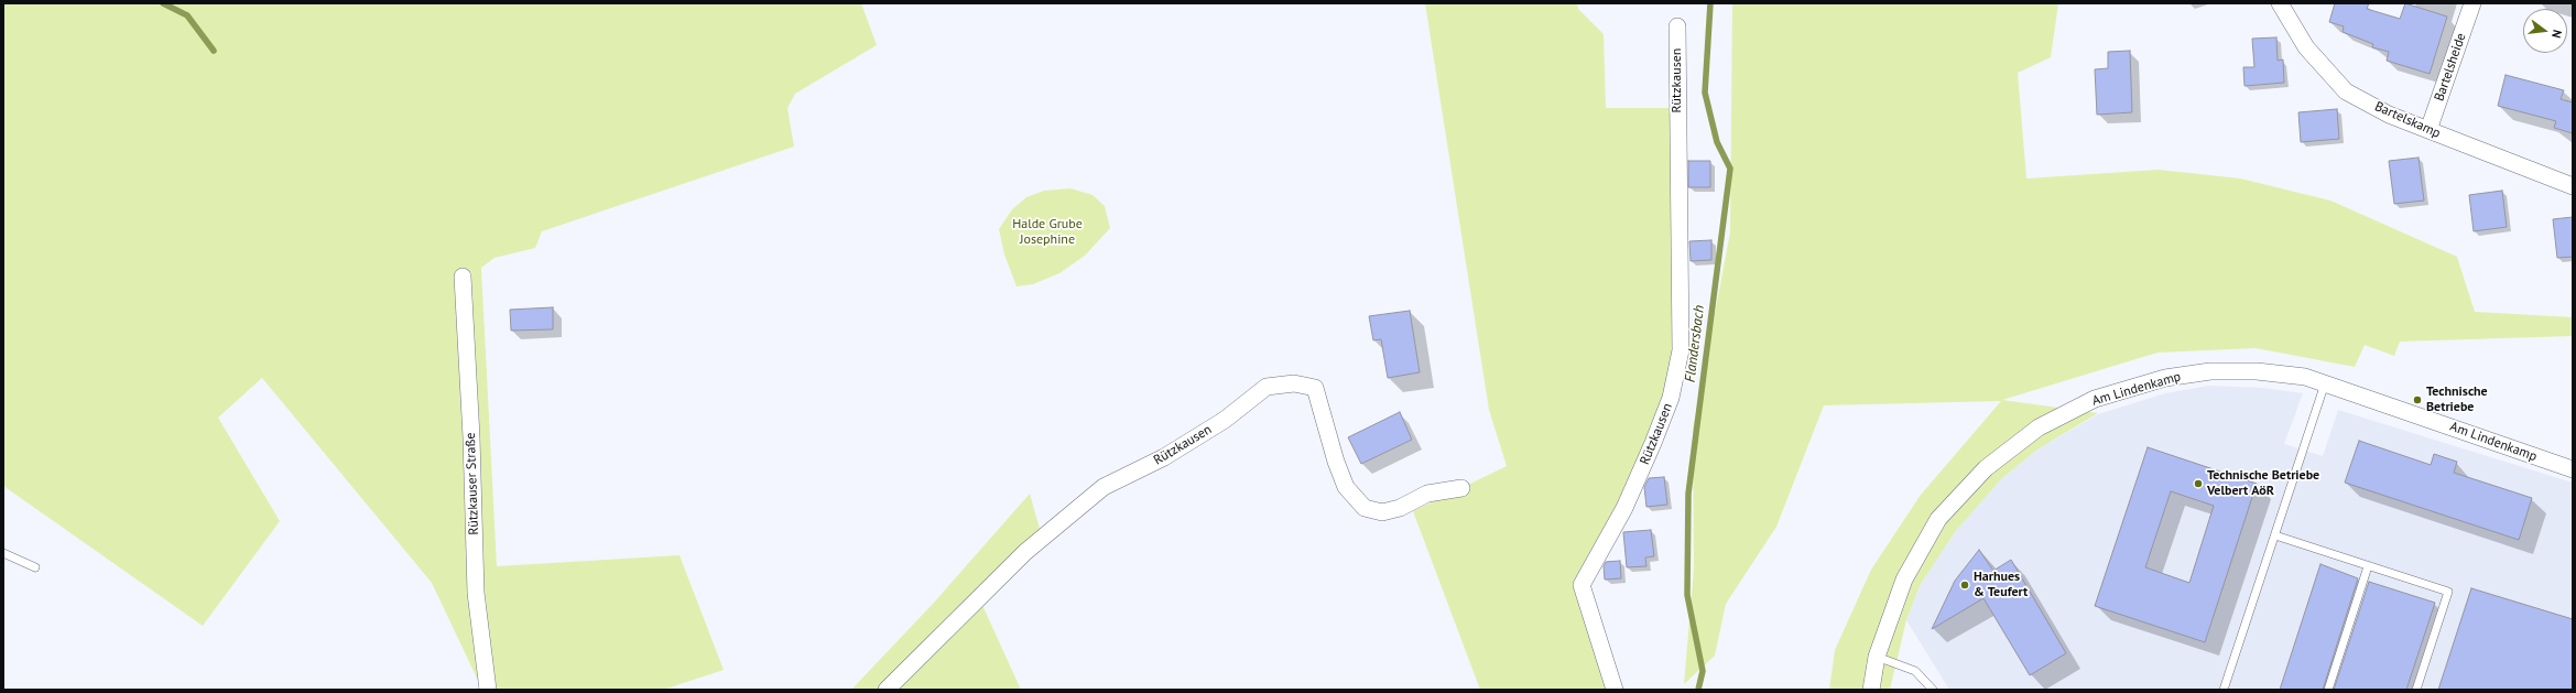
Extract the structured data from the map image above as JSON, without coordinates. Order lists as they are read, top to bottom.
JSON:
{
  "streets": {
    "street": [
      "Bartelsheide",
      "Rützkausen",
      "Bartelskamp",
      "Am Lindenkamp",
      "Rützkauser Straße"
    ]
  },
  "crossings": [
    ["Bartelsheide", "Bartelskamp"]
  ],
  "water": ["Flandersbach"],
  "parks": ["Halde Grube Josephine"],
  "places": ["Technische Betriebe", "Technische Betriebe Velbert AöR", "Harhues & Teufert"],
  "north": "right"
}
